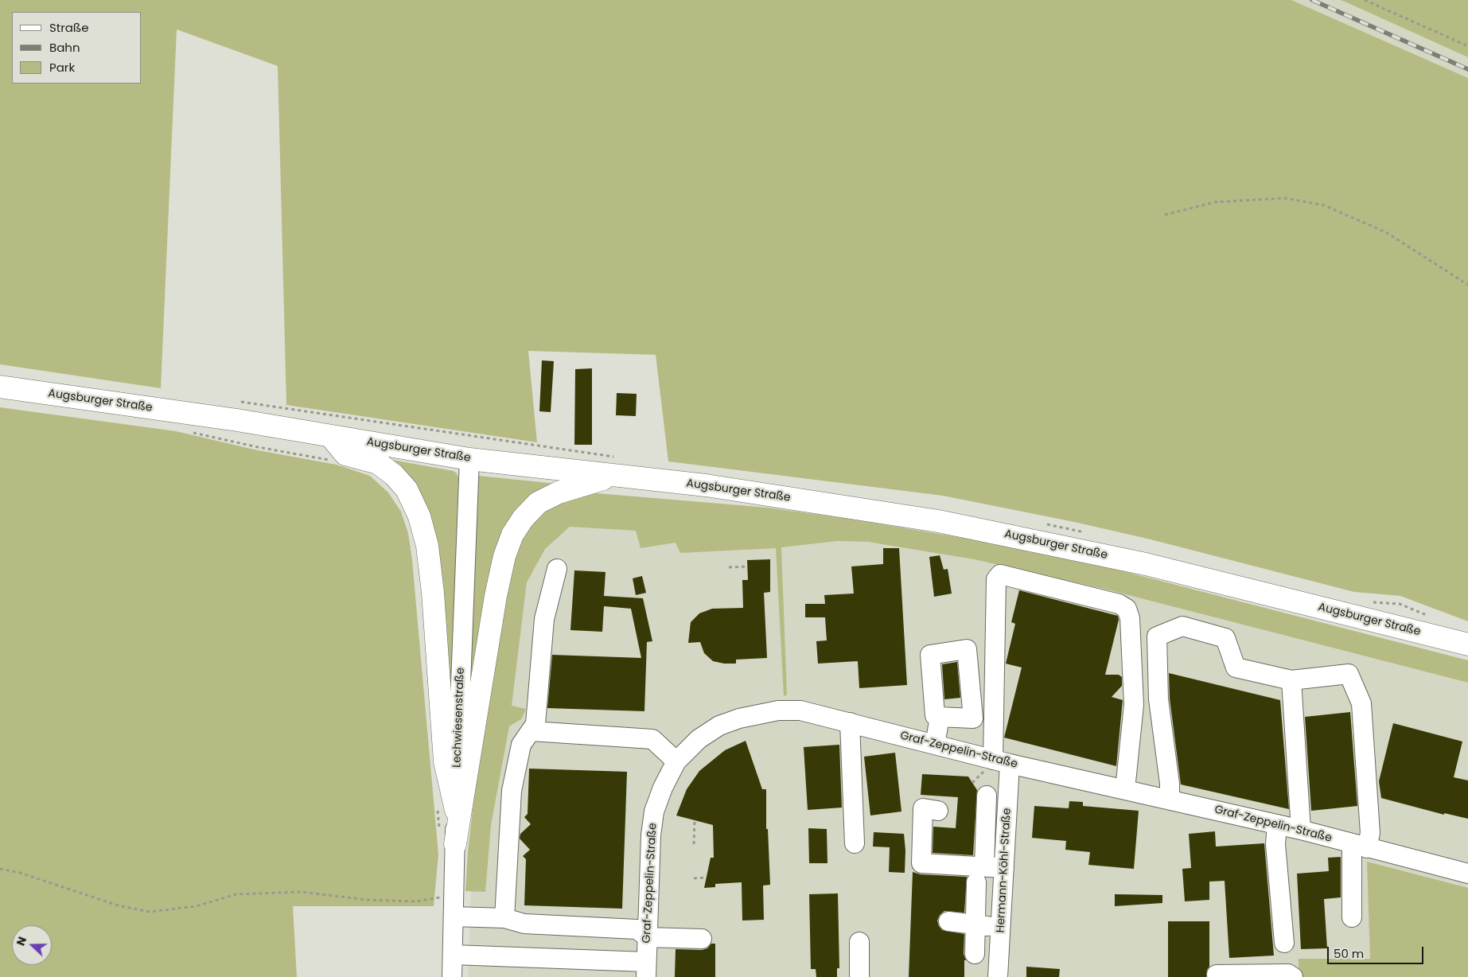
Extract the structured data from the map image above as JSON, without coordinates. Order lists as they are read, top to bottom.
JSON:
{
  "streets": {
    "main road": ["Augsburger Straße"],
    "street": ["Lechwiesenstraße", "Graf-Zeppelin-Straße", "Hermann-Köhl-Straße"]
  },
  "crossings": [
    ["Augsburger Straße", "Lechwiesenstraße"],
    ["Graf-Zeppelin-Straße", "Hermann-Köhl-Straße"]
  ],
  "legend": ["Straße", "Bahn", "Park"],
  "scale_bar": "50 m",
  "north": "left"
}
